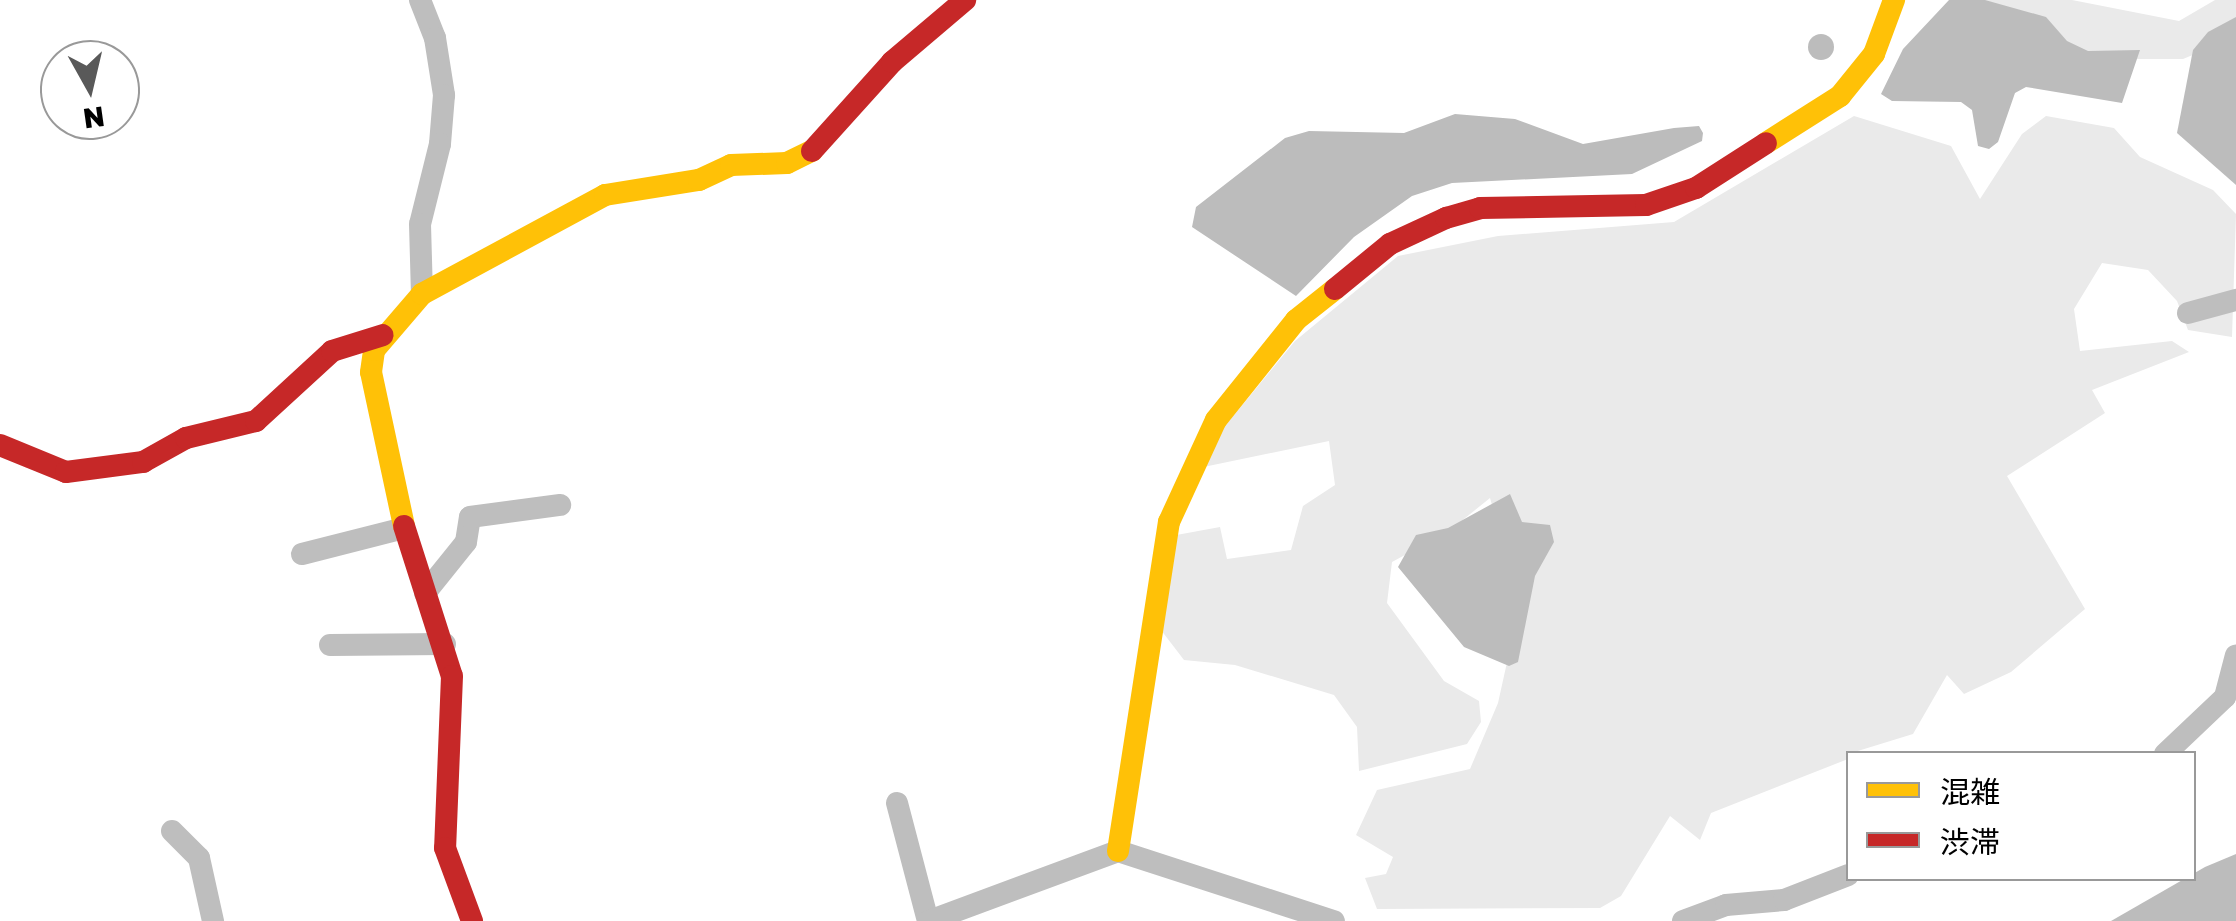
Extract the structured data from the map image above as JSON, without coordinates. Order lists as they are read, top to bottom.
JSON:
{
  "legend": ["混雑", "渋滞"],
  "north": "bottom"
}
